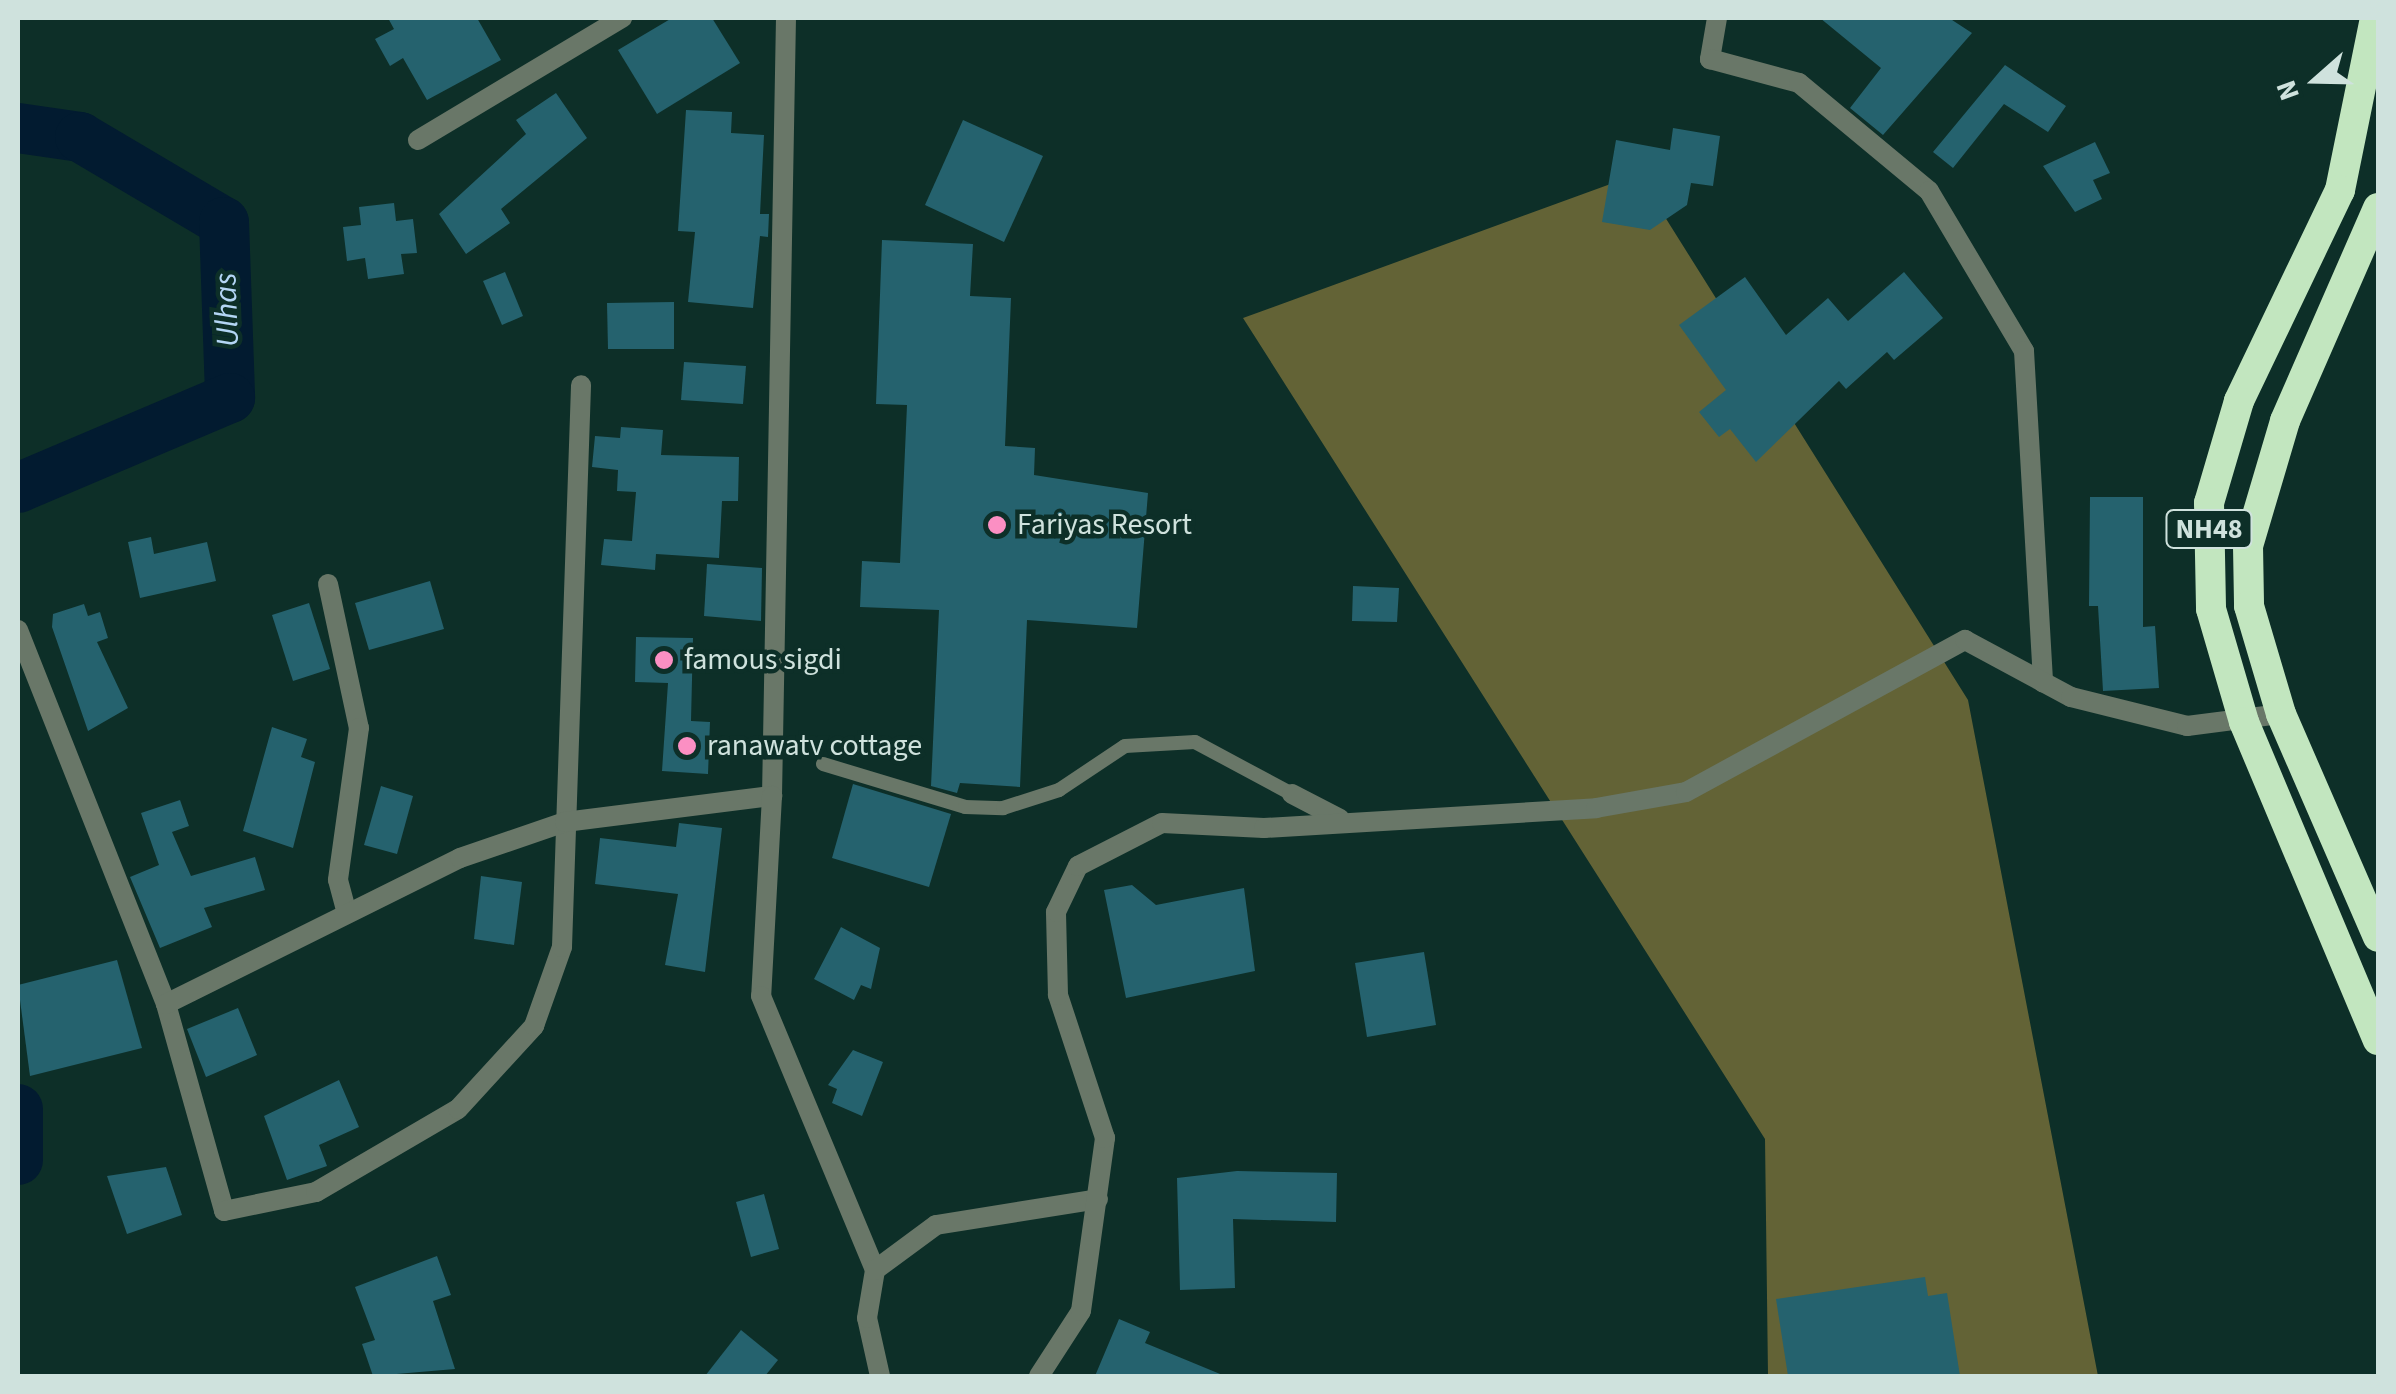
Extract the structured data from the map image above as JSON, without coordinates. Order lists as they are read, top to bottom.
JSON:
{
  "streets": {
    "highway": ["NH48"]
  },
  "water": ["Ulhas"],
  "places": ["Fariyas Resort", "famous sigdi", "ranawatv cottage"],
  "north": "left"
}
